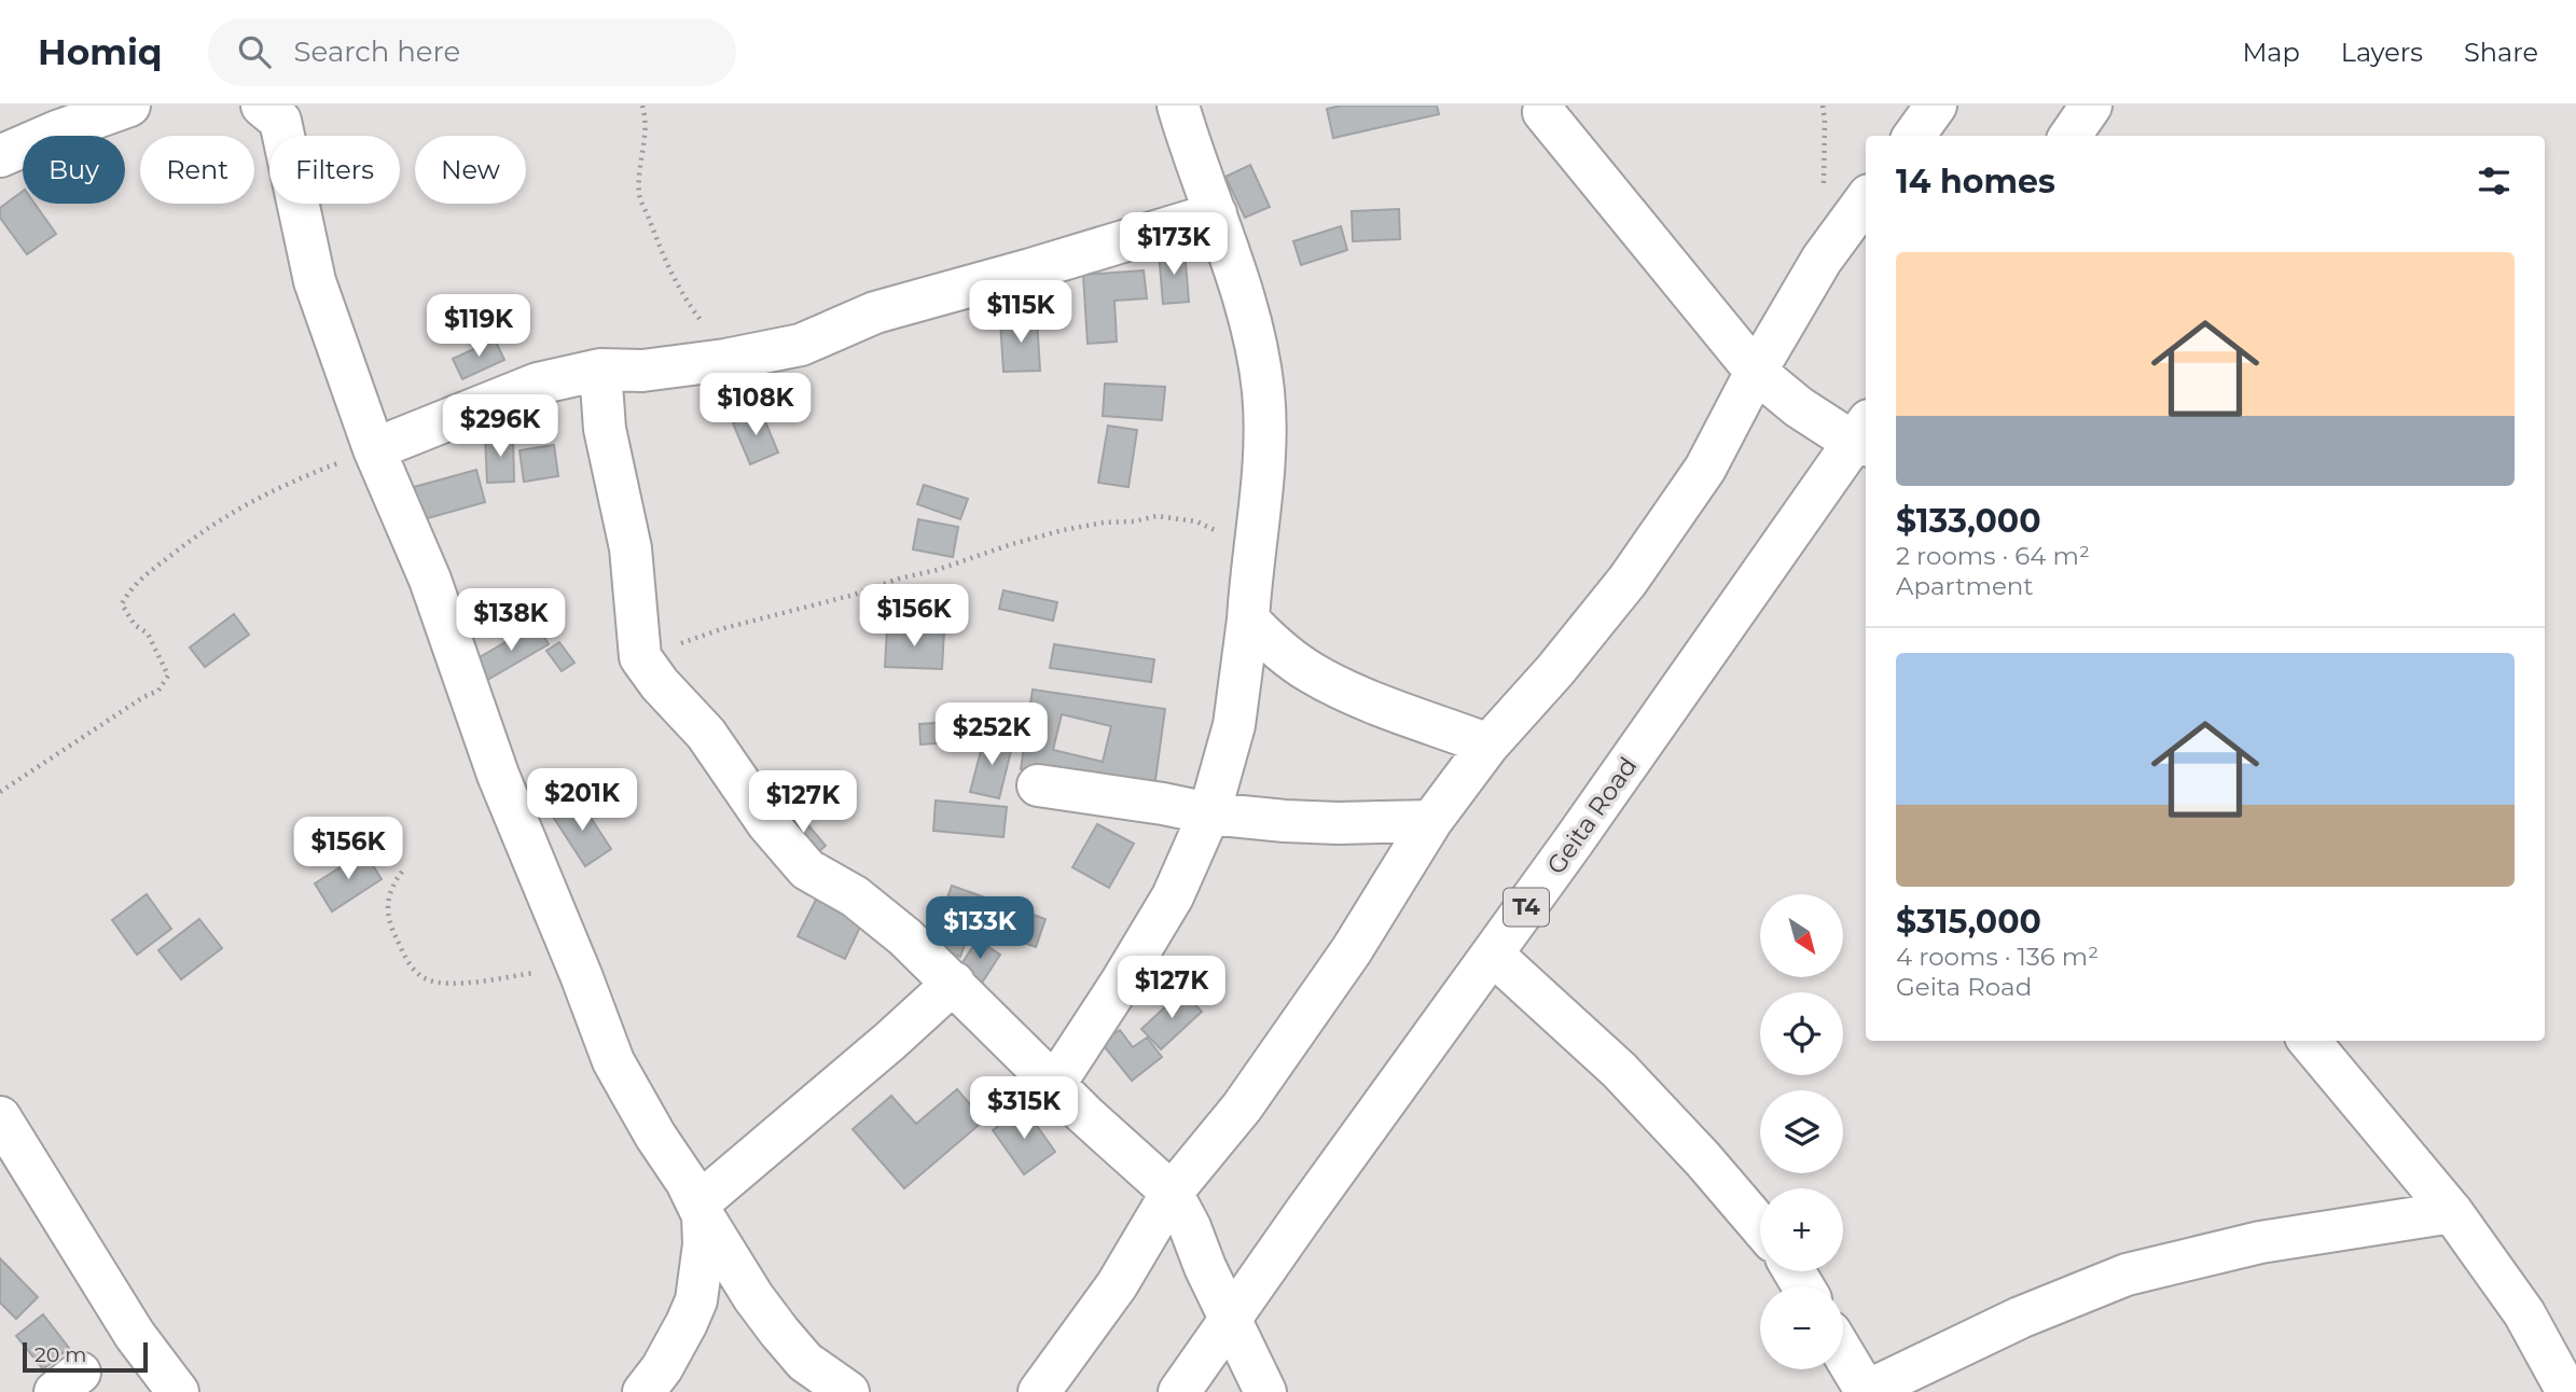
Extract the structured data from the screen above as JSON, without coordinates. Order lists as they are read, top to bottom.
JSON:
{
  "streets": {
    "main road": ["Geita Road", "T4"]
  },
  "scale_bar": "20 m",
  "north": "bottom right",
  "page": {
    "header": "Homiq",
    "search": "Search here",
    "nav": ["Map", "Layers", "Share"],
    "chip": [
      "Buy",
      "Rent",
      "Filters",
      "New"
    ],
    "heading": "14 homes",
    "price": [
      "$173K",
      "$115K",
      "$119K",
      "$108K",
      "$296K",
      "$156K",
      "$138K",
      "$252K",
      "$201K",
      "$127K",
      "$156K",
      "$133K",
      "$127K",
      "$315K"
    ],
    "list": [
      {
        "name": "$133,000",
        "note": "2 rooms · 64 m² · Apartment"
      },
      {
        "name": "$315,000",
        "note": "4 rooms · 136 m² · Geita Road"
      }
    ],
    "map_buttons": ["+", "−"],
    "scale": "20 m"
  }
}
